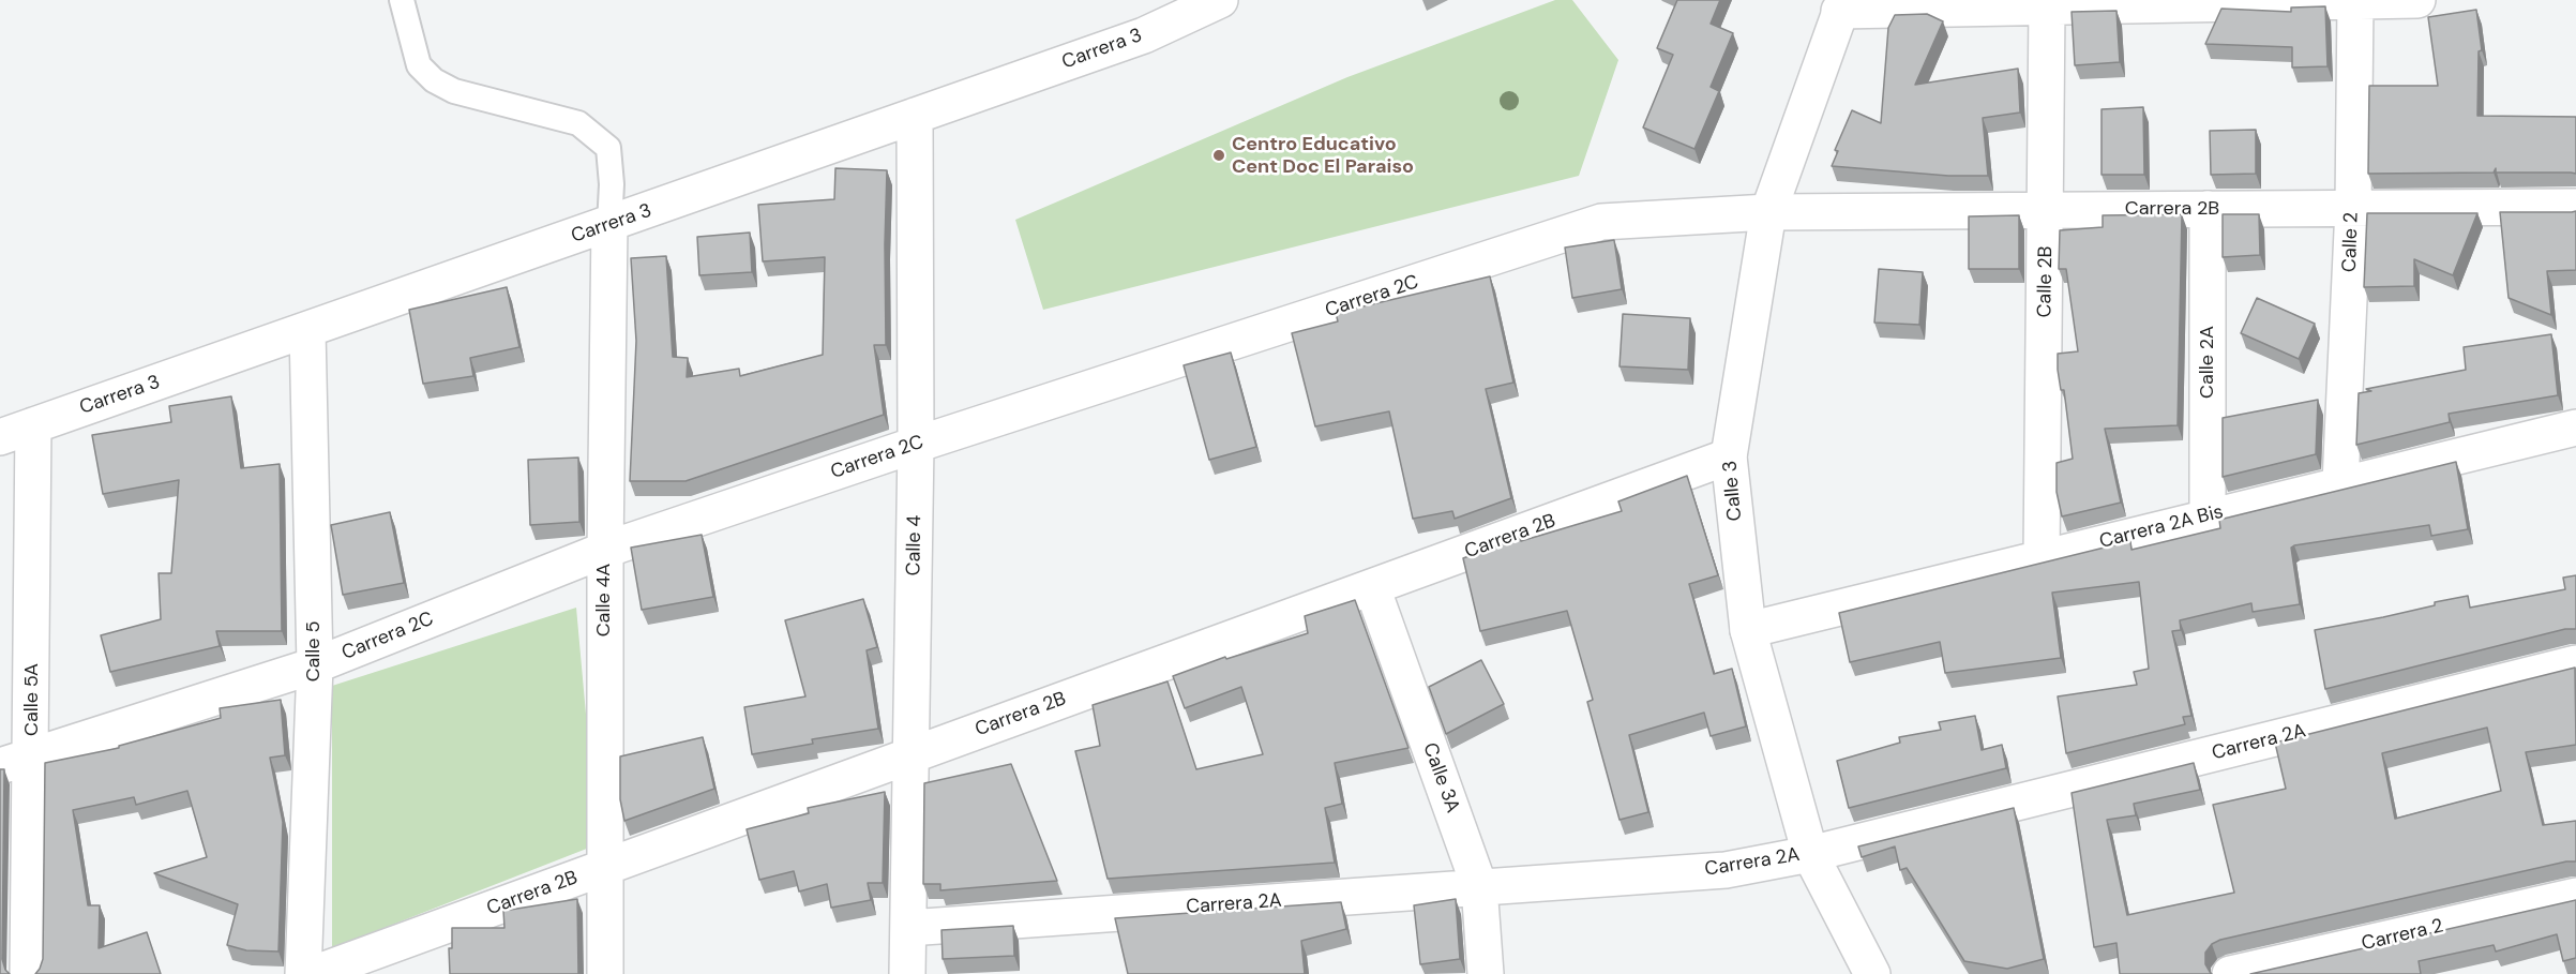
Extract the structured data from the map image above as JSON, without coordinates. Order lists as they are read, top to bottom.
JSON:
{
  "streets": {
    "street": [
      "Carrera 3",
      "Carrera 2B",
      "Calle 2",
      "Calle 2B",
      "Carrera 2C",
      "Calle 2A",
      "Calle 3",
      "Carrera 2A Bis",
      "Calle 4",
      "Calle 4A",
      "Calle 5",
      "Calle 5A",
      "Carrera 2A",
      "Calle 3A",
      "Carrera 2"
    ]
  },
  "crossings": [
    ["Carrera 3", "Calle 4"],
    ["Carrera 3", "Calle 4A"],
    ["Carrera 3", "Calle 5"],
    ["Carrera 3", "Calle 5A"],
    ["Carrera 2B", "Calle 2"],
    ["Carrera 2B", "Calle 2B"],
    ["Carrera 2B", "Carrera 2C"],
    ["Carrera 2B", "Calle 2A"],
    ["Carrera 2B", "Calle 3"],
    ["Carrera 2B", "Calle 4"],
    ["Carrera 2B", "Calle 4A"],
    ["Carrera 2B", "Calle 3A"],
    ["Calle 2", "Carrera 2A Bis"],
    ["Calle 2B", "Carrera 2A Bis"],
    ["Carrera 2C", "Calle 3"],
    ["Carrera 2C", "Calle 4"],
    ["Carrera 2C", "Calle 4A"],
    ["Carrera 2C", "Calle 5"],
    ["Carrera 2C", "Calle 5A"],
    ["Calle 2A", "Carrera 2A Bis"],
    ["Calle 3", "Carrera 2A Bis"],
    ["Calle 3", "Carrera 2A"],
    ["Calle 4", "Carrera 2A"],
    ["Carrera 2A", "Calle 3A"]
  ],
  "places": ["Centro Educativo Cent Doc El Paraiso"]
}
